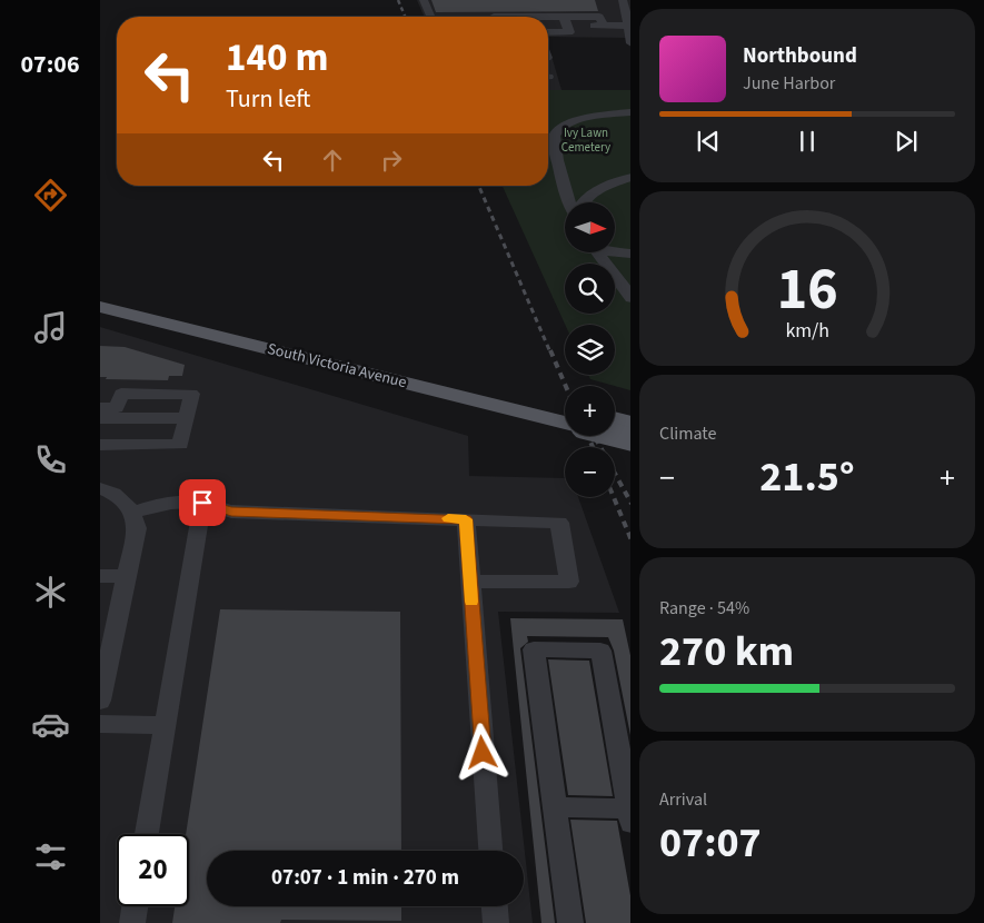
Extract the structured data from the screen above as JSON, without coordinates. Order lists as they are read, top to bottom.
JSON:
{
  "streets": {
    "main road": ["South Victoria Avenue"]
  },
  "parks": ["Ivy Lawn Cemetery"],
  "north": "right",
  "page": {
    "tabs": "07:06",
    "turn": ["140 m", "Turn left"],
    "song": ["Northbound", "June Harbor"],
    "map_buttons": ["+", "−"],
    "tile": [
      "Climate",
      ["Range · 54%", "270 km"],
      ["Arrival", "07:07"]
    ],
    "heat": ["−", "21.5°", "+"],
    "limit": "20",
    "trip": "07:07 · 1 min · 270 m",
    "gauge": ["16", "km/h"]
  }
}
